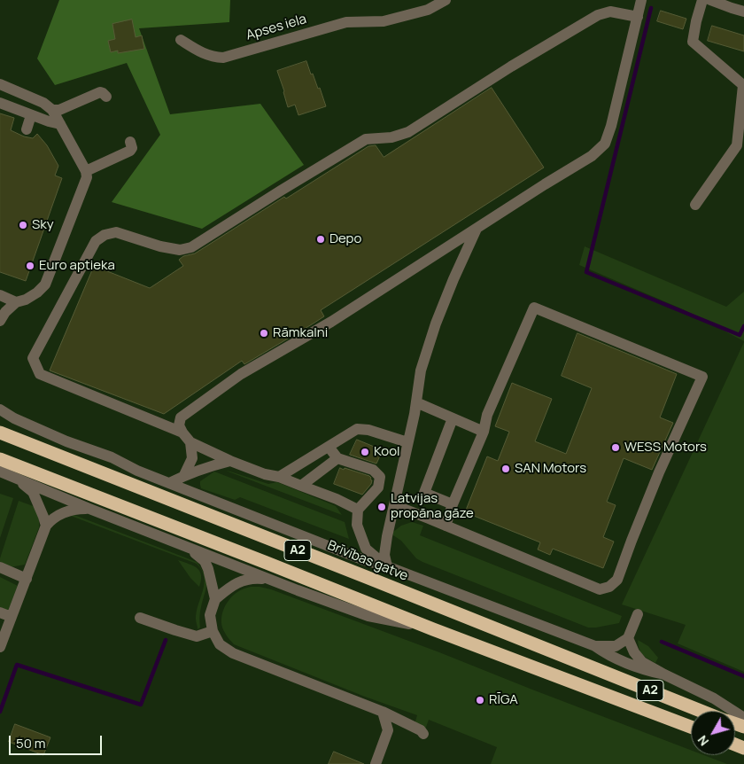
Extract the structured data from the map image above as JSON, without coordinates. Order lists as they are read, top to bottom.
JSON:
{
  "streets": {
    "highway": ["A2", "Brīvības gatve"],
    "street": ["Apses iela"]
  },
  "places": [
    "Sky",
    "Depo",
    "Euro aptieka",
    "Rāmkalni",
    "WESS Motors",
    "Kool",
    "SAN Motors",
    "Latvijas propāna gāze",
    "RĪGA"
  ],
  "scale_bar": "50 m",
  "north": "bottom left"
}
